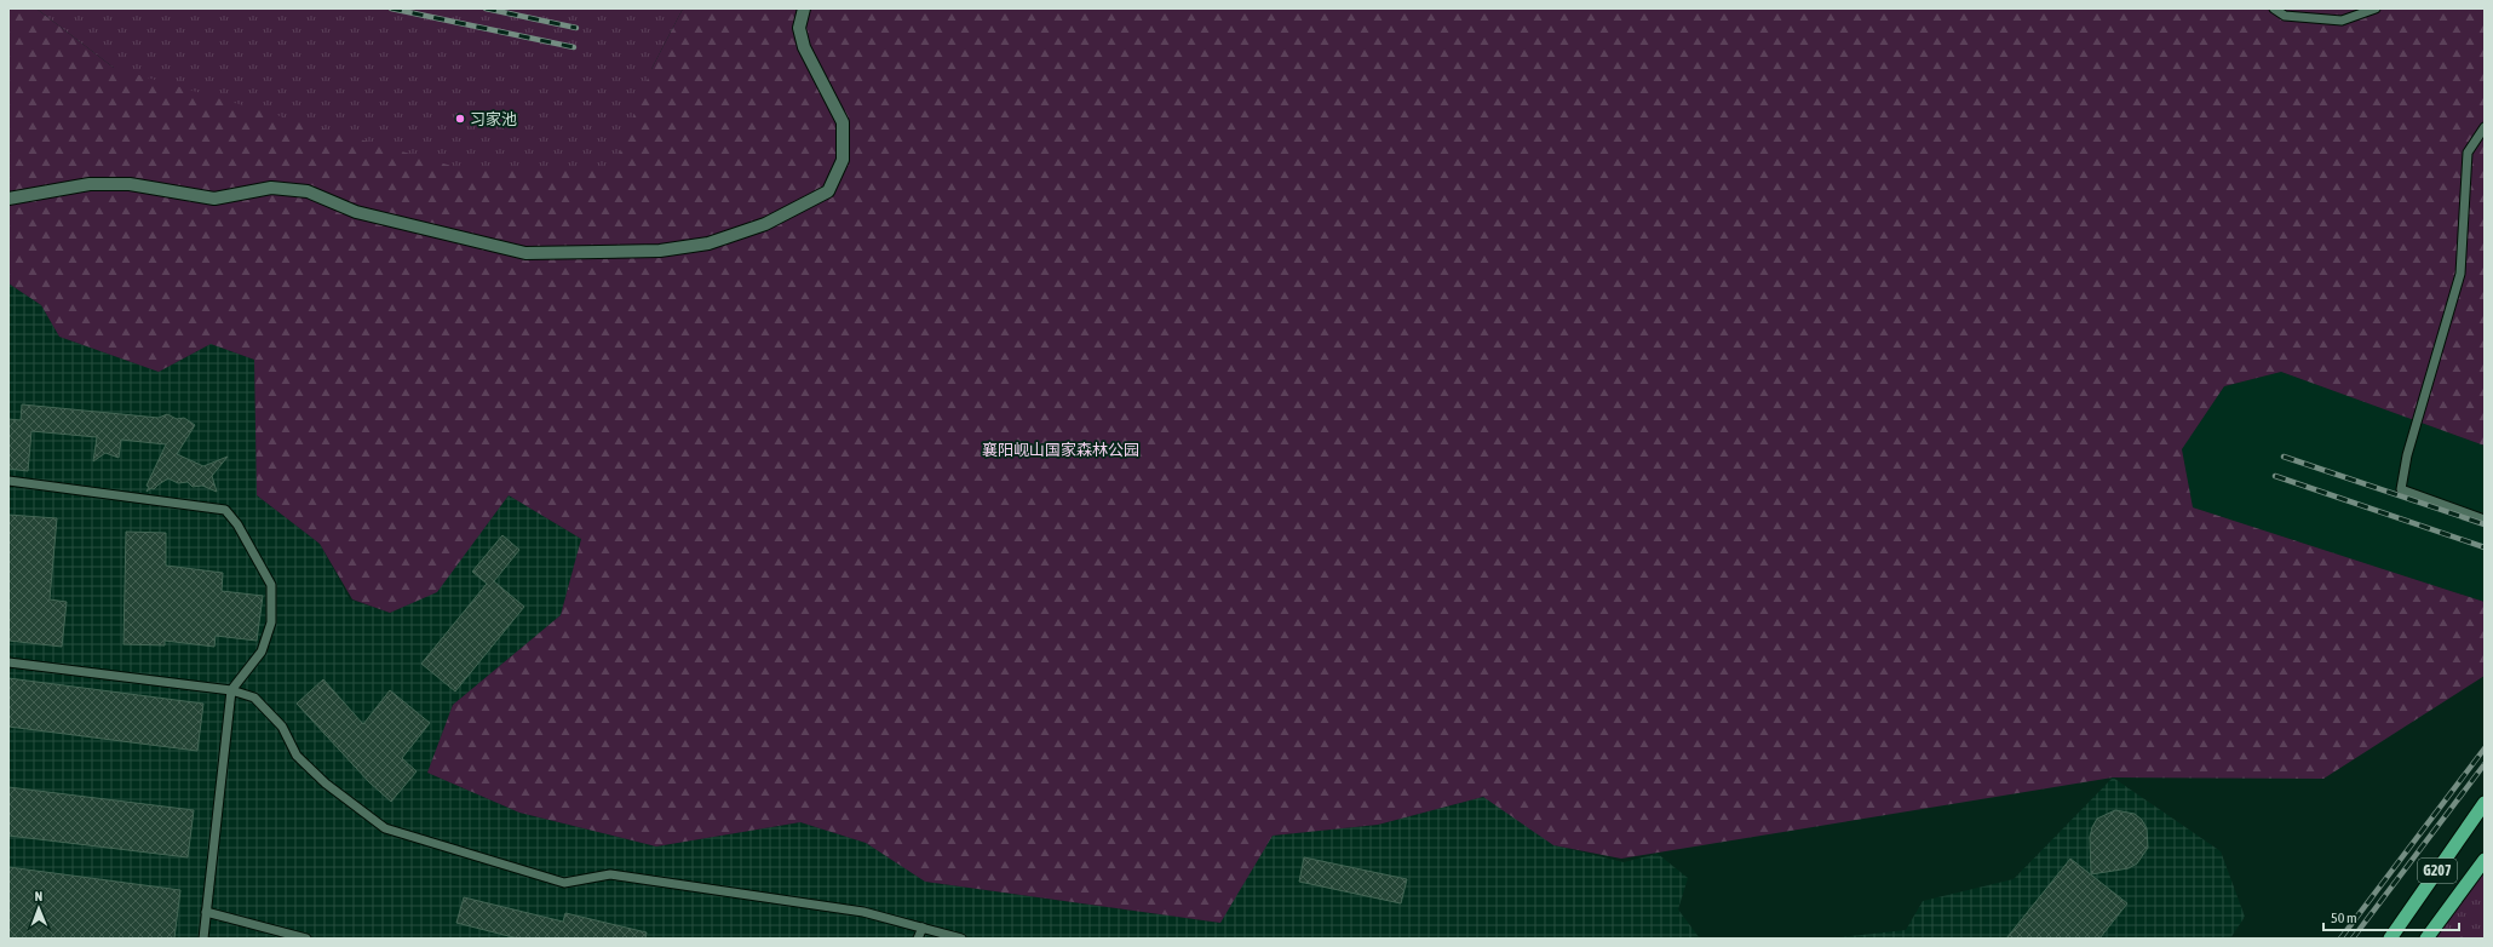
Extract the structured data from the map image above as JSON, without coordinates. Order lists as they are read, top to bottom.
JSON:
{
  "streets": {
    "highway": ["G207"]
  },
  "parks": ["襄阳岘山国家森林公园"],
  "places": ["习家池"],
  "scale_bar": "50 m",
  "north": "top"
}
